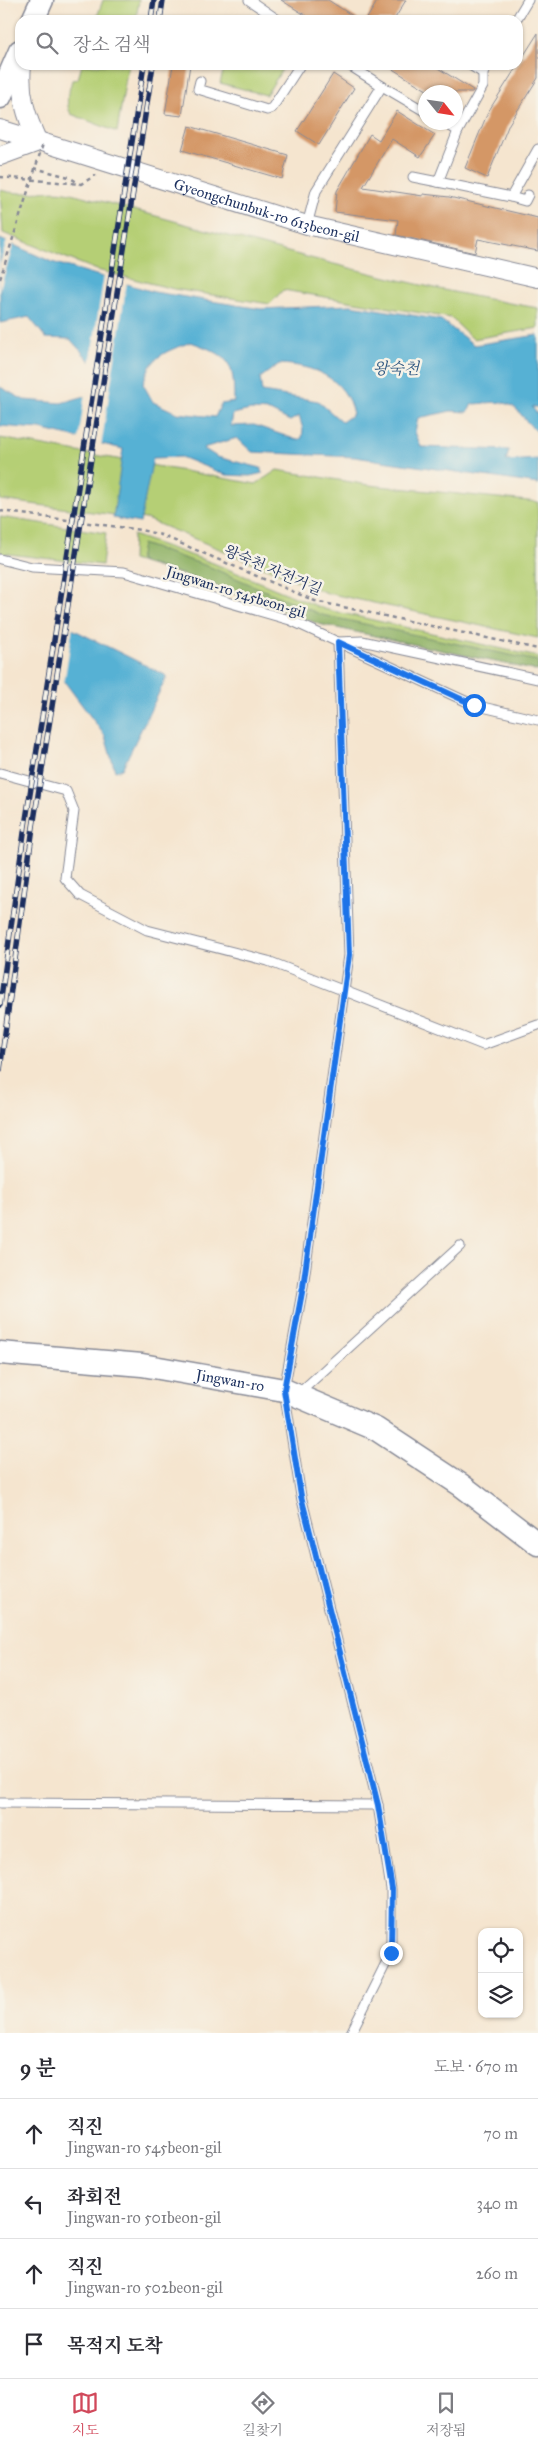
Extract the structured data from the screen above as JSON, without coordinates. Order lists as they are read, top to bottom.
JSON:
{
  "streets": {
    "street": ["Gyeongchunbuk-ro 613beon-gil", "Jingwan-ro"],
    "lane": ["Jingwan-ro 545beon-gil"],
    "path": ["왕숙천 자전거길"]
  },
  "water": ["왕숙천"],
  "north": "bottom right",
  "page": {
    "search": "장소 검색",
    "heading": ["9 분", "도보 · 670 m"],
    "list": [
      ["직진", "Jingwan-ro 545beon-gil", "70 m"],
      ["좌회전", "Jingwan-ro 501beon-gil", "340 m"],
      ["직진", "Jingwan-ro 502beon-gil", "260 m"],
      "목적지 도착"
    ],
    "nav": ["지도", "길찾기", "저장됨"]
  }
}
